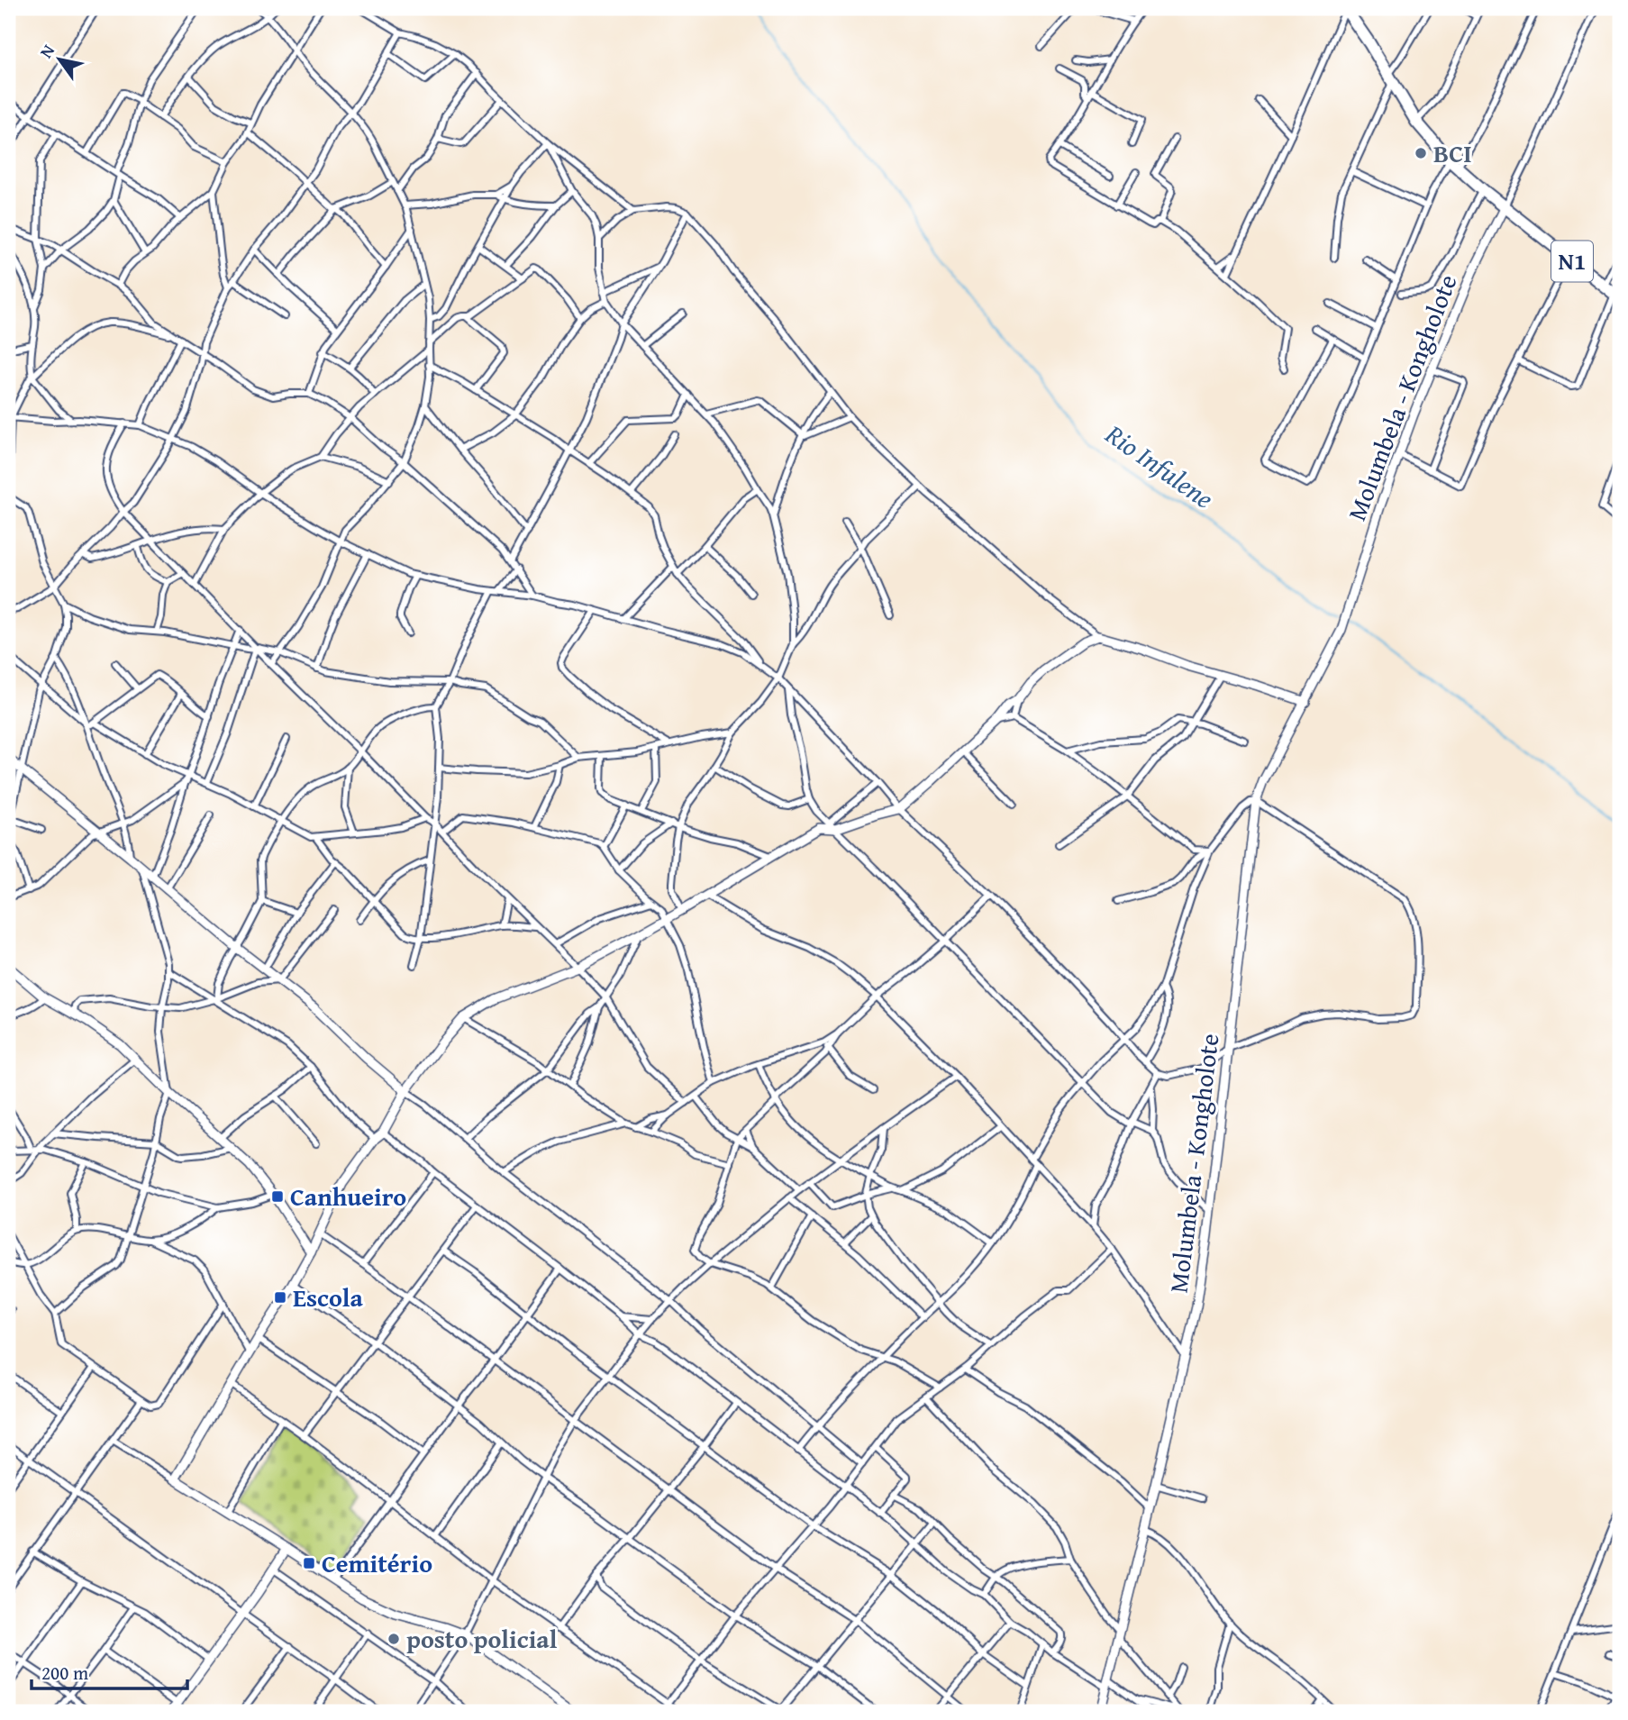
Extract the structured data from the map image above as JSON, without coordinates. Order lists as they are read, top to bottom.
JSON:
{
  "streets": {
    "highway": ["N1"],
    "street": ["Molumbela - Kongholote"]
  },
  "crossings": [
    ["N1", "Molumbela - Kongholote"]
  ],
  "water": ["Rio Infulene"],
  "places": {
    "other": ["BCI", "posto policial"],
    "transit": ["Canhueiro", "Escola", "Cemitério"]
  },
  "scale_bar": "200 m",
  "north": "top left"
}
